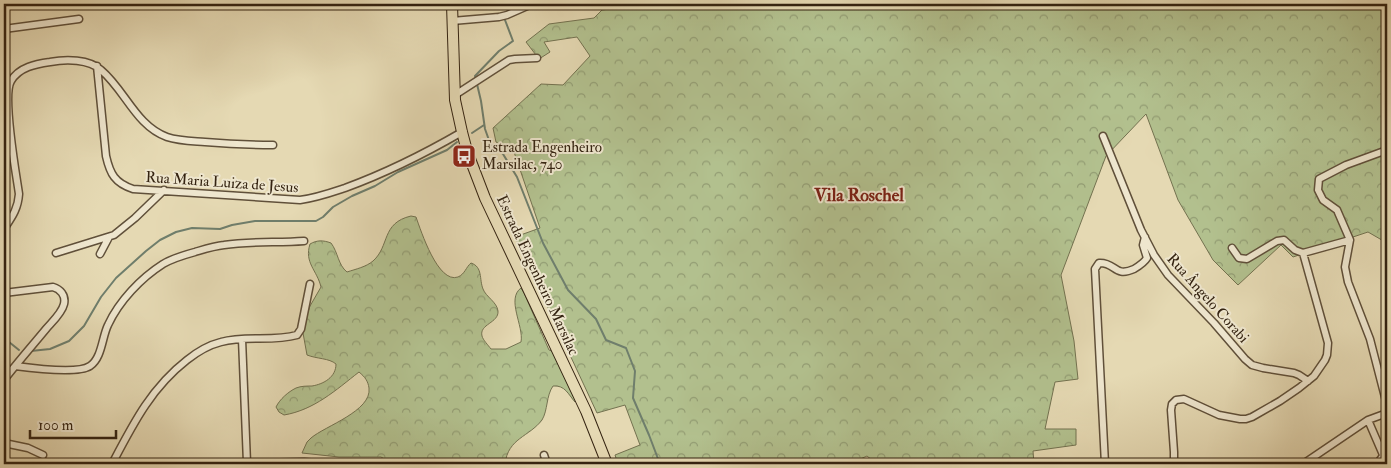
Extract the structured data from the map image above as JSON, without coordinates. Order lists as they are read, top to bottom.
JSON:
{
  "streets": {
    "main road": ["Estrada Engenheiro Marsilac"],
    "street": ["Rua Maria Luiza de Jesus", "Rua Ângelo Corabi"]
  },
  "crossings": [
    ["Rua Maria Luiza de Jesus", "Estrada Engenheiro Marsilac"]
  ],
  "districts": ["Vila Roschel"],
  "places": {
    "bus stop": ["Estrada Engenheiro Marsilac, 740"]
  },
  "scale_bar": "100 m"
}
